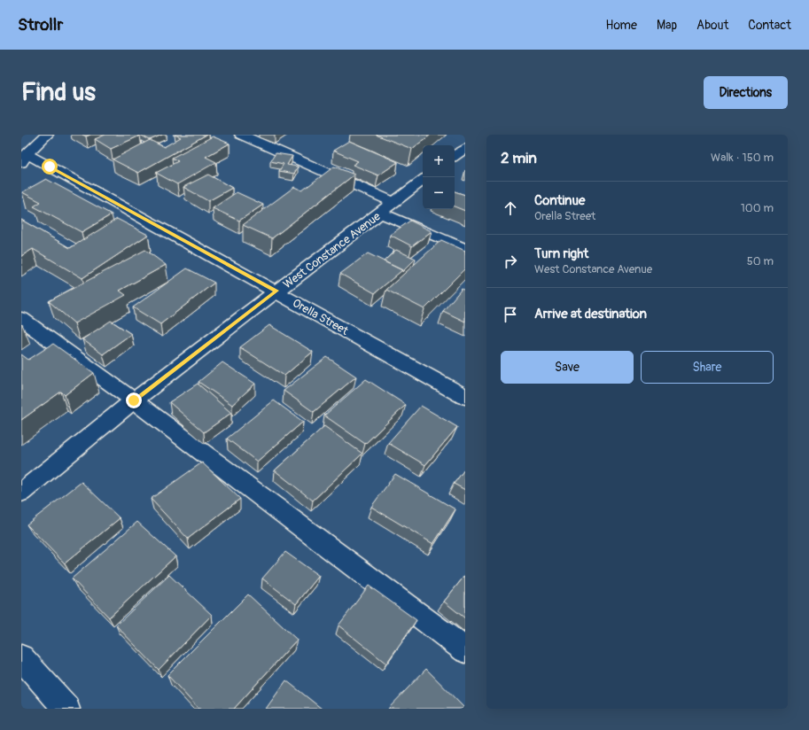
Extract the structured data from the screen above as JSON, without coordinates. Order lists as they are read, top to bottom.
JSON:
{
  "streets": {
    "street": ["West Constance Avenue", "Orella Street"]
  },
  "crossings": [
    ["West Constance Avenue", "Orella Street"]
  ],
  "page": {
    "header": "Strollr",
    "nav": [
      "Home",
      "Map",
      "About",
      "Contact"
    ],
    "buttons": [
      "Directions",
      ["Save", "Share"]
    ],
    "title": "Find us",
    "heading": ["2 min", "Walk · 150 m"],
    "map_buttons": ["+", "−"],
    "list": [
      ["Continue", "Orella Street", "100 m"],
      ["Turn right", "West Constance Avenue", "50 m"],
      "Arrive at destination"
    ]
  }
}
